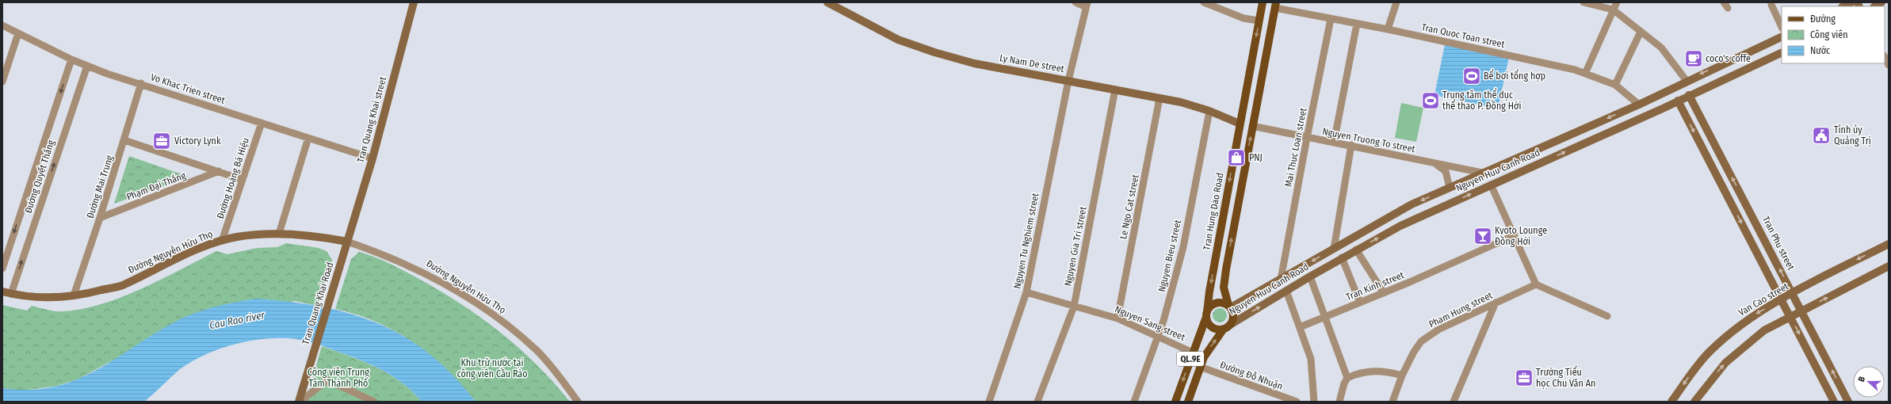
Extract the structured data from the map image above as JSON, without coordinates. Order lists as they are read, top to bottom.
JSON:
{
  "streets": {
    "main road": ["Tran Hung Dao Road", "QL.9E"],
    "street": [
      "Tran Quoc Toan street",
      "Ly Nam De street",
      "Vo Khac Trien street",
      "Tran Quang Khai street",
      "Nguyen Truong To street",
      "Mai Thuc Loan street",
      "Nguyen Huu Canh Road",
      "Đường Quyết Thắng",
      "Đường Hoàng Bá Hiệu",
      "Phạm Đại Thắng",
      "Đường Mai Trung",
      "Le Ngo Cat street",
      "Nguyen Tu Nghiem street",
      "Tran Phu street",
      "Nguyen Gia Tri street",
      "Đường Nguyễn Hữu Thọ",
      "Nguyen Bieu street",
      "Tran Kinh street",
      "Van Cao street",
      "Tran Quang Khai Road",
      "Pham Hung street",
      "Nguyen Sang street",
      "Đường Đỗ Nhuận"
    ]
  },
  "crossings": [
    ["Tran Quoc Toan street", "Mai Thuc Loan street"],
    ["Tran Quoc Toan street", "Nguyen Huu Canh Road"],
    ["Ly Nam De street", "Le Ngo Cat street"],
    ["Ly Nam De street", "Tran Hung Dao Road"],
    ["Ly Nam De street", "Nguyen Tu Nghiem street"],
    ["Ly Nam De street", "Nguyen Gia Tri street"],
    ["Ly Nam De street", "Nguyen Bieu street"],
    ["Vo Khac Trien street", "Tran Quang Khai street"],
    ["Vo Khac Trien street", "Đường Quyết Thắng"],
    ["Vo Khac Trien street", "Đường Hoàng Bá Hiệu"],
    ["Vo Khac Trien street", "Đường Mai Trung"],
    ["Tran Quang Khai street", "Đường Nguyễn Hữu Thọ"],
    ["Tran Quang Khai street", "Tran Quang Khai Road"],
    ["Nguyen Truong To street", "Mai Thuc Loan street"],
    ["Nguyen Truong To street", "Nguyen Huu Canh Road"],
    ["Mai Thuc Loan street", "Nguyen Huu Canh Road"],
    ["Nguyen Huu Canh Road", "Tran Hung Dao Road"],
    ["Nguyen Huu Canh Road", "Tran Phu street"],
    ["Nguyen Huu Canh Road", "QL.9E"],
    ["Đường Quyết Thắng", "Đường Nguyễn Hữu Thọ"],
    ["Đường Hoàng Bá Hiệu", "Đường Nguyễn Hữu Thọ"],
    ["Phạm Đại Thắng", "Đường Mai Trung"],
    ["Đường Mai Trung", "Đường Nguyễn Hữu Thọ"],
    ["Le Ngo Cat street", "Nguyen Sang street"],
    ["Tran Hung Dao Road", "Nguyen Sang street"],
    ["Tran Hung Dao Road", "QL.9E"],
    ["Nguyen Tu Nghiem street", "Nguyen Sang street"],
    ["Tran Phu street", "Van Cao street"],
    ["Nguyen Gia Tri street", "Nguyen Sang street"],
    ["Đường Nguyễn Hữu Thọ", "Tran Quang Khai Road"],
    ["Nguyen Bieu street", "Nguyen Sang street"],
    ["QL.9E", "Đường Đỗ Nhuận"]
  ],
  "water": ["Cau Rao river"],
  "parks": ["Khu trữ nước tại công viên Cầu Rào", "Công viên Trung Tâm Thành Phố"],
  "places": {
    "cafe": ["coco's coffe"],
    "sports": ["Bể bơi tổng hợp", "Trung tâm thể dục thể thao P. Đồng Hới"],
    "public building": ["Tỉnh ủy Quảng Trị"],
    "office": ["Victory Lynk", "Trường Tiểu học Chu Văn An"],
    "shop": ["PNJ"],
    "bar": ["Kyoto Lounge Đồng Hới"]
  },
  "legend": ["Đường", "Công viên", "Nước"],
  "north": "left"
}
